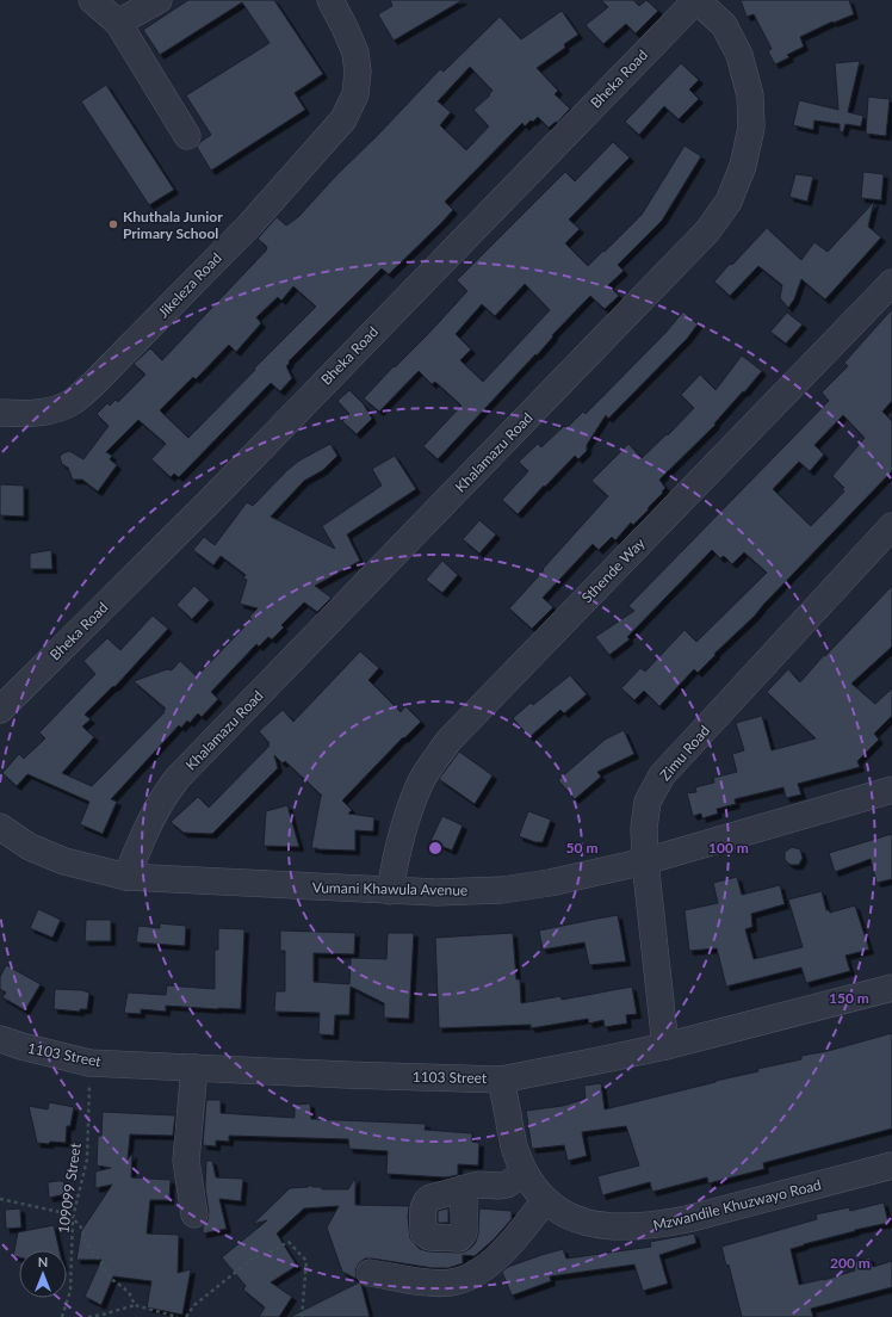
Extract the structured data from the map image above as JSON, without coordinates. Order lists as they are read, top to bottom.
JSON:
{
  "streets": {
    "street": [
      "Bheka Road",
      "Jikeleza Road",
      "Khalamazu Road",
      "Sthende Way",
      "Zimu Road",
      "Vumani Khawula Avenue",
      "1103 Street",
      "Mzwandile Khuzwayo Road"
    ],
    "path": ["109099 Street"]
  },
  "crossings": [
    ["Bheka Road", "Khalamazu Road"],
    ["Khalamazu Road", "Vumani Khawula Avenue"],
    ["Sthende Way", "Vumani Khawula Avenue"],
    ["Zimu Road", "Vumani Khawula Avenue"],
    ["Zimu Road", "1103 Street"],
    ["1103 Street", "109099 Street"],
    ["1103 Street", "Mzwandile Khuzwayo Road"]
  ],
  "places": ["Khuthala Junior Primary School"],
  "north": "top",
  "rings": [
    "50 m",
    "100 m",
    "150 m",
    "200 m"
  ]
}
